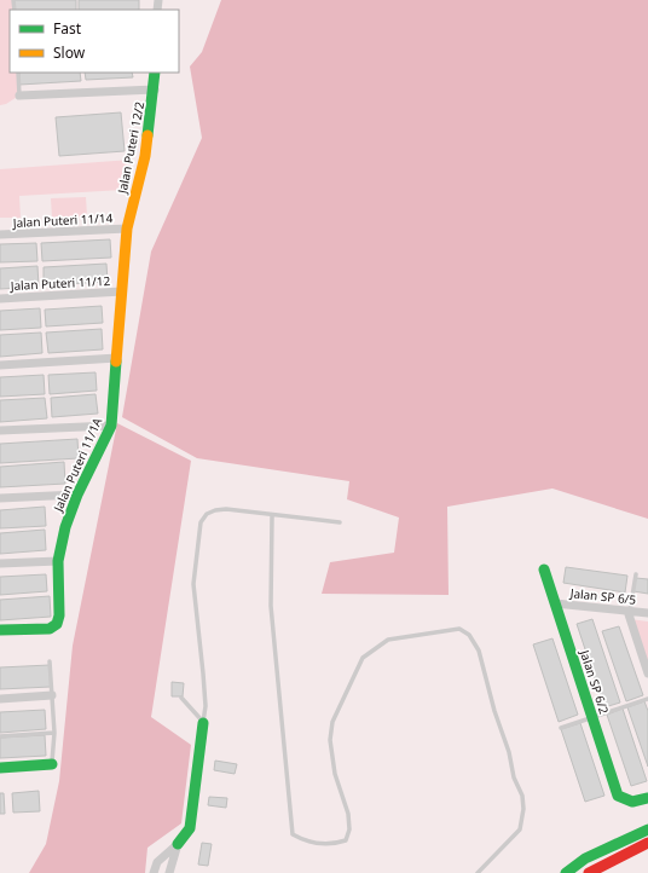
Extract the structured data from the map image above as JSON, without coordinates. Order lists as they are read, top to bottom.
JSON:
{
  "streets": {
    "street": [
      "Jalan Puteri 12/2",
      "Jalan Puteri 11/14",
      "Jalan Puteri 11/12",
      "Jalan Puteri 11/1A",
      "Jalan SP 6/5",
      "Jalan SP 6/2"
    ]
  },
  "crossings": [
    ["Jalan Puteri 12/2", "Jalan Puteri 11/14"],
    ["Jalan Puteri 12/2", "Jalan Puteri 11/1A"],
    ["Jalan Puteri 11/14", "Jalan Puteri 11/1A"],
    ["Jalan Puteri 11/12", "Jalan Puteri 11/1A"],
    ["Jalan SP 6/5", "Jalan SP 6/2"]
  ],
  "legend": ["Fast", "Slow"]
}
